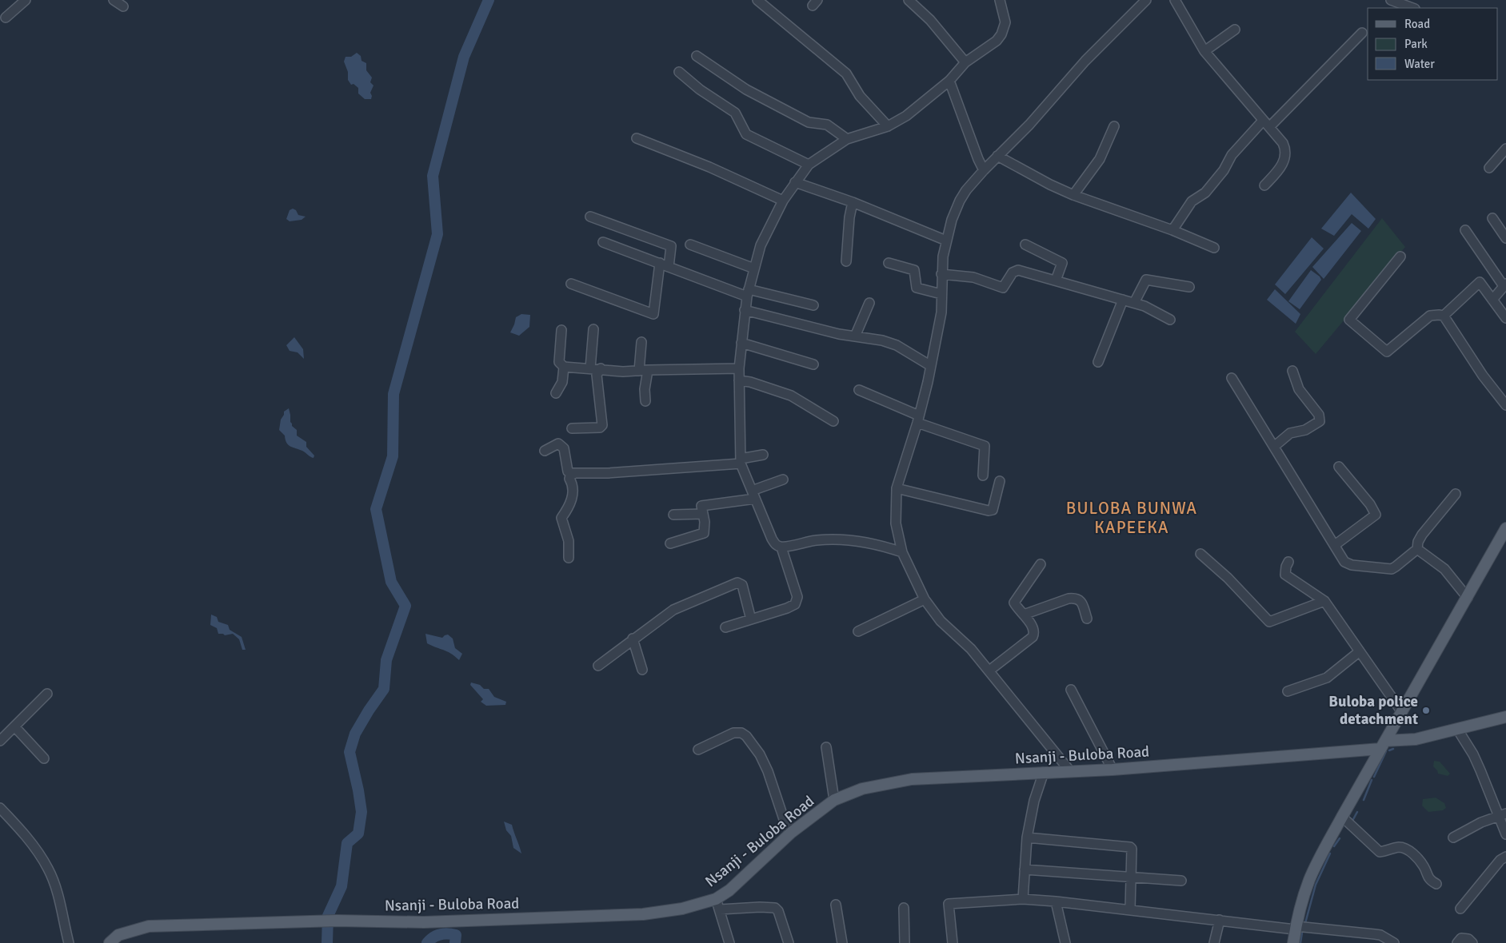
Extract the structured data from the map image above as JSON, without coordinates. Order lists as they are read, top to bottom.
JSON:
{
  "streets": {
    "main road": ["Nsanji - Buloba Road"]
  },
  "districts": ["BULOBA BUNWA KAPEEKA"],
  "places": ["Buloba police detachment"],
  "legend": ["Road", "Park", "Water"]
}
